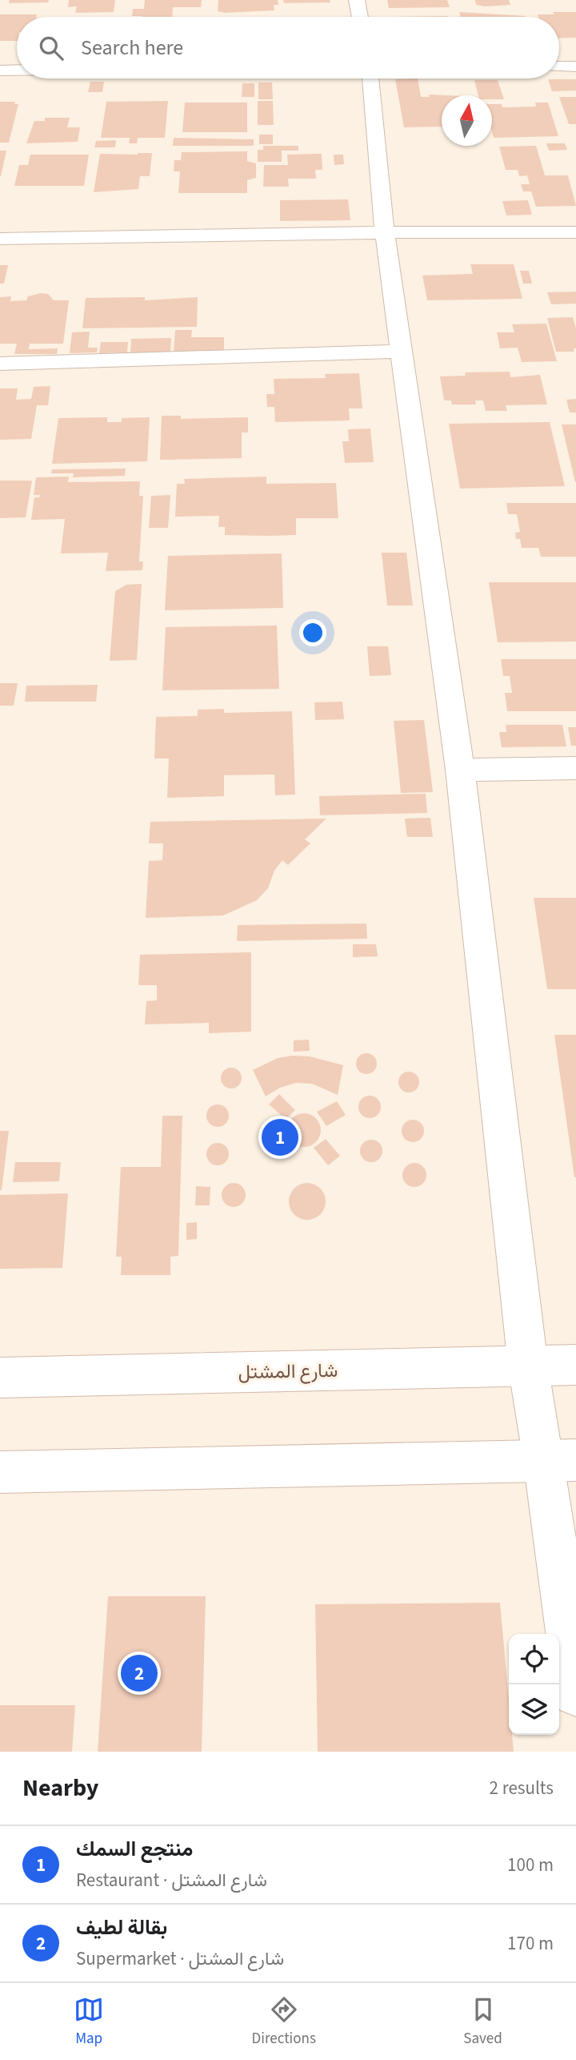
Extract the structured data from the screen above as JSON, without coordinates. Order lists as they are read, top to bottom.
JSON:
{
  "streets": {
    "street": ["شارع المشتل"]
  },
  "north": "top",
  "page": {
    "search": "Search here",
    "pins": ["1", "2"],
    "heading": ["Nearby", "2 results"],
    "list": [
      {
        "mark": "1",
        "name": "منتجع السمك",
        "note": "Restaurant · شارع المشتل",
        "value": "100 m"
      },
      {
        "mark": "2",
        "name": "بقالة لطيف",
        "note": "Supermarket · شارع المشتل",
        "value": "170 m"
      }
    ],
    "nav": ["Map", "Directions", "Saved"]
  }
}
